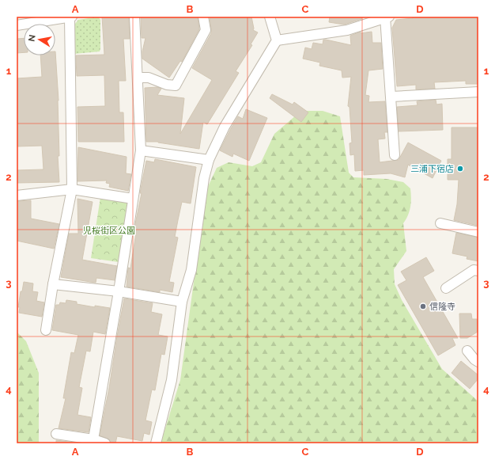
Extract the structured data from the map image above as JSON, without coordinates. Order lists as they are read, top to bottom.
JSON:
{
  "parks": ["児桜街区公園"],
  "places": ["三浦下宿店", "信隆寺"],
  "north": "left",
  "grid": {
    "columns": [
      "A",
      "B",
      "C",
      "D"
    ],
    "rows": [
      "1",
      "2",
      "3",
      "4"
    ]
  }
}
